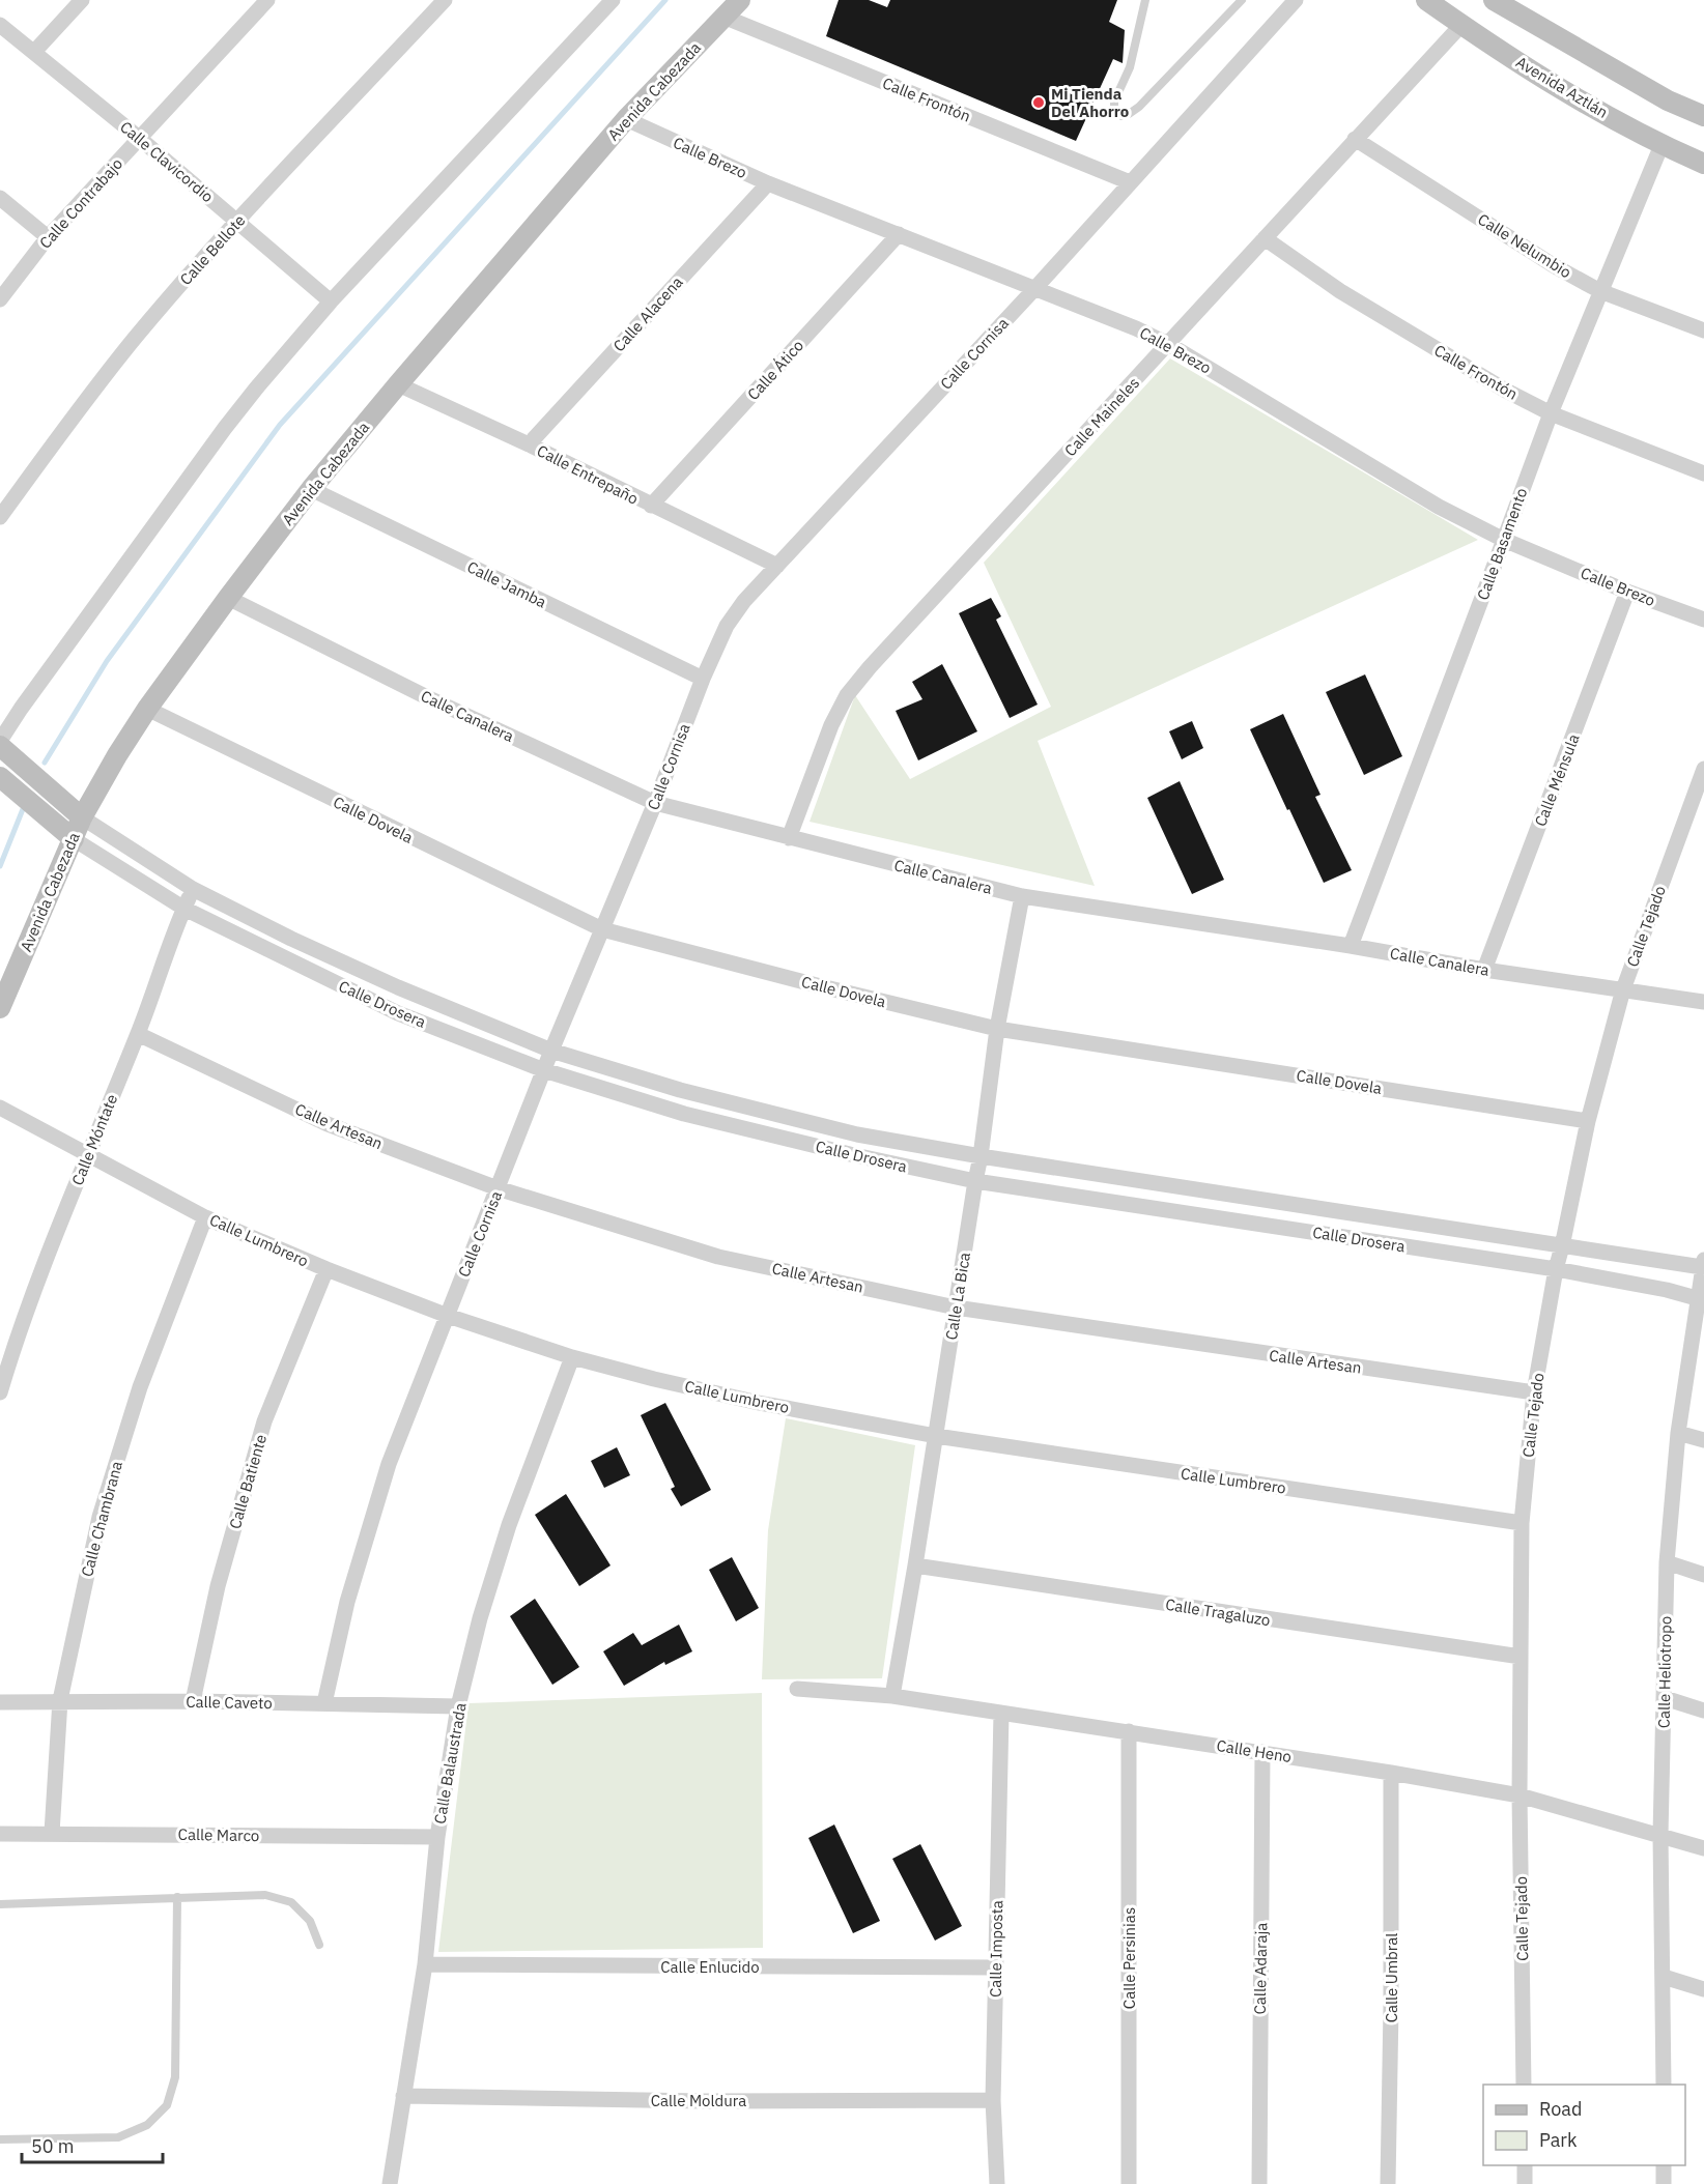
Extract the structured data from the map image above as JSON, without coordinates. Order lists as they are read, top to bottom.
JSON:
{
  "streets": {
    "main road": ["Avenida Aztlán", "Avenida Cabezada"],
    "street": [
      "Calle Frontón",
      "Calle Brezo",
      "Calle Clavicordio",
      "Calle Contrabajo",
      "Calle Nelumbio",
      "Calle Bellote",
      "Calle Alacena",
      "Calle Cornisa",
      "Calle Ático",
      "Calle Maineles",
      "Calle Entrepaño",
      "Calle Basamento",
      "Calle Jamba",
      "Calle Canalera",
      "Calle Ménsula",
      "Calle Dovela",
      "Calle Tejado",
      "Calle Drosera",
      "Calle Artesan",
      "Calle Móntate",
      "Calle Lumbrero",
      "Calle La Bica",
      "Calle Batiente",
      "Calle Chambrana",
      "Calle Tragaluzo",
      "Calle Heliotropo",
      "Calle Caveto",
      "Calle Heno",
      "Calle Balaustrada",
      "Calle Marco",
      "Calle Imposta",
      "Calle Persinias",
      "Calle Enlucido",
      "Calle Adaraja",
      "Calle Umbral",
      "Calle Moldura"
    ]
  },
  "crossings": [
    ["Avenida Aztlán", "Calle Maineles"],
    ["Avenida Aztlán", "Calle Basamento"],
    ["Avenida Cabezada", "Calle Frontón"],
    ["Avenida Cabezada", "Calle Brezo"],
    ["Avenida Cabezada", "Calle Entrepaño"],
    ["Avenida Cabezada", "Calle Jamba"],
    ["Avenida Cabezada", "Calle Canalera"],
    ["Avenida Cabezada", "Calle Dovela"],
    ["Avenida Cabezada", "Calle Drosera"],
    ["Calle Frontón", "Calle Cornisa"],
    ["Calle Frontón", "Calle Maineles"],
    ["Calle Frontón", "Calle Basamento"],
    ["Calle Brezo", "Calle Alacena"],
    ["Calle Brezo", "Calle Cornisa"],
    ["Calle Brezo", "Calle Ático"],
    ["Calle Brezo", "Calle Maineles"],
    ["Calle Brezo", "Calle Basamento"],
    ["Calle Brezo", "Calle Ménsula"],
    ["Calle Clavicordio", "Calle Contrabajo"],
    ["Calle Clavicordio", "Calle Bellote"],
    ["Calle Nelumbio", "Calle Maineles"],
    ["Calle Nelumbio", "Calle Basamento"],
    ["Calle Alacena", "Calle Entrepaño"],
    ["Calle Cornisa", "Calle Entrepaño"],
    ["Calle Cornisa", "Calle Jamba"],
    ["Calle Cornisa", "Calle Canalera"],
    ["Calle Cornisa", "Calle Dovela"],
    ["Calle Cornisa", "Calle Drosera"],
    ["Calle Cornisa", "Calle Artesan"],
    ["Calle Cornisa", "Calle Lumbrero"],
    ["Calle Cornisa", "Calle Caveto"],
    ["Calle Ático", "Calle Entrepaño"],
    ["Calle Maineles", "Calle Canalera"],
    ["Calle Basamento", "Calle Canalera"],
    ["Calle Canalera", "Calle Ménsula"],
    ["Calle Canalera", "Calle Tejado"],
    ["Calle Canalera", "Calle La Bica"],
    ["Calle Dovela", "Calle Tejado"],
    ["Calle Dovela", "Calle La Bica"],
    ["Calle Tejado", "Calle Drosera"],
    ["Calle Tejado", "Calle Artesan"],
    ["Calle Tejado", "Calle Lumbrero"],
    ["Calle Tejado", "Calle Tragaluzo"],
    ["Calle Tejado", "Calle Heno"],
    ["Calle Drosera", "Calle Móntate"],
    ["Calle Drosera", "Calle La Bica"],
    ["Calle Drosera", "Calle Heliotropo"],
    ["Calle Artesan", "Calle Móntate"],
    ["Calle Artesan", "Calle La Bica"],
    ["Calle Móntate", "Calle Lumbrero"],
    ["Calle Lumbrero", "Calle La Bica"],
    ["Calle Lumbrero", "Calle Batiente"],
    ["Calle Lumbrero", "Calle Chambrana"],
    ["Calle Lumbrero", "Calle Balaustrada"],
    ["Calle La Bica", "Calle Tragaluzo"],
    ["Calle La Bica", "Calle Heno"],
    ["Calle Batiente", "Calle Caveto"],
    ["Calle Chambrana", "Calle Caveto"],
    ["Calle Chambrana", "Calle Marco"],
    ["Calle Heliotropo", "Calle Heno"],
    ["Calle Caveto", "Calle Balaustrada"],
    ["Calle Heno", "Calle Imposta"],
    ["Calle Heno", "Calle Persinias"],
    ["Calle Heno", "Calle Adaraja"],
    ["Calle Heno", "Calle Umbral"],
    ["Calle Balaustrada", "Calle Marco"],
    ["Calle Balaustrada", "Calle Enlucido"],
    ["Calle Balaustrada", "Calle Moldura"],
    ["Calle Imposta", "Calle Enlucido"],
    ["Calle Imposta", "Calle Moldura"]
  ],
  "places": ["Mi Tienda Del Ahorro"],
  "legend": ["Road", "Park"],
  "scale_bar": "50 m"
}
